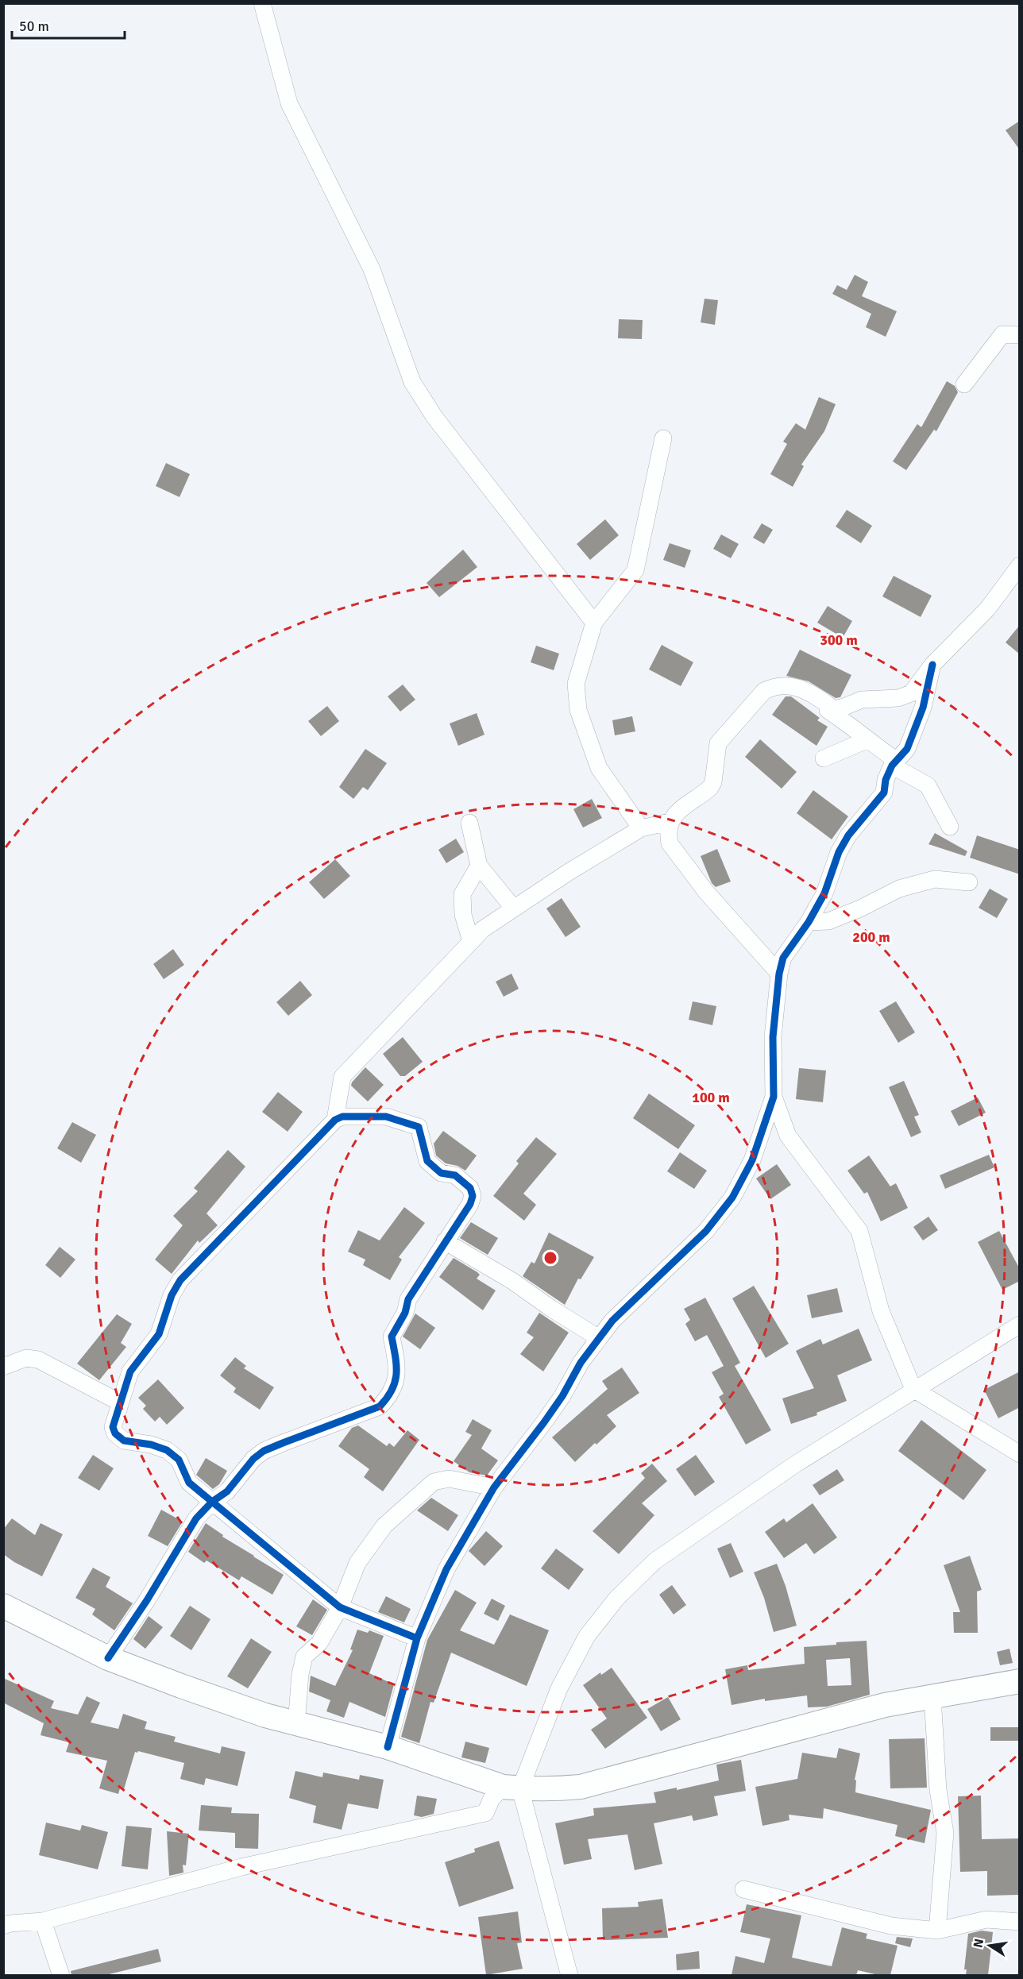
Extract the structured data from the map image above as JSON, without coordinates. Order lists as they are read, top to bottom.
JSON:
{
  "scale_bar": "50 m",
  "north": "left",
  "rings": ["300 m", "200 m", "100 m"]
}
